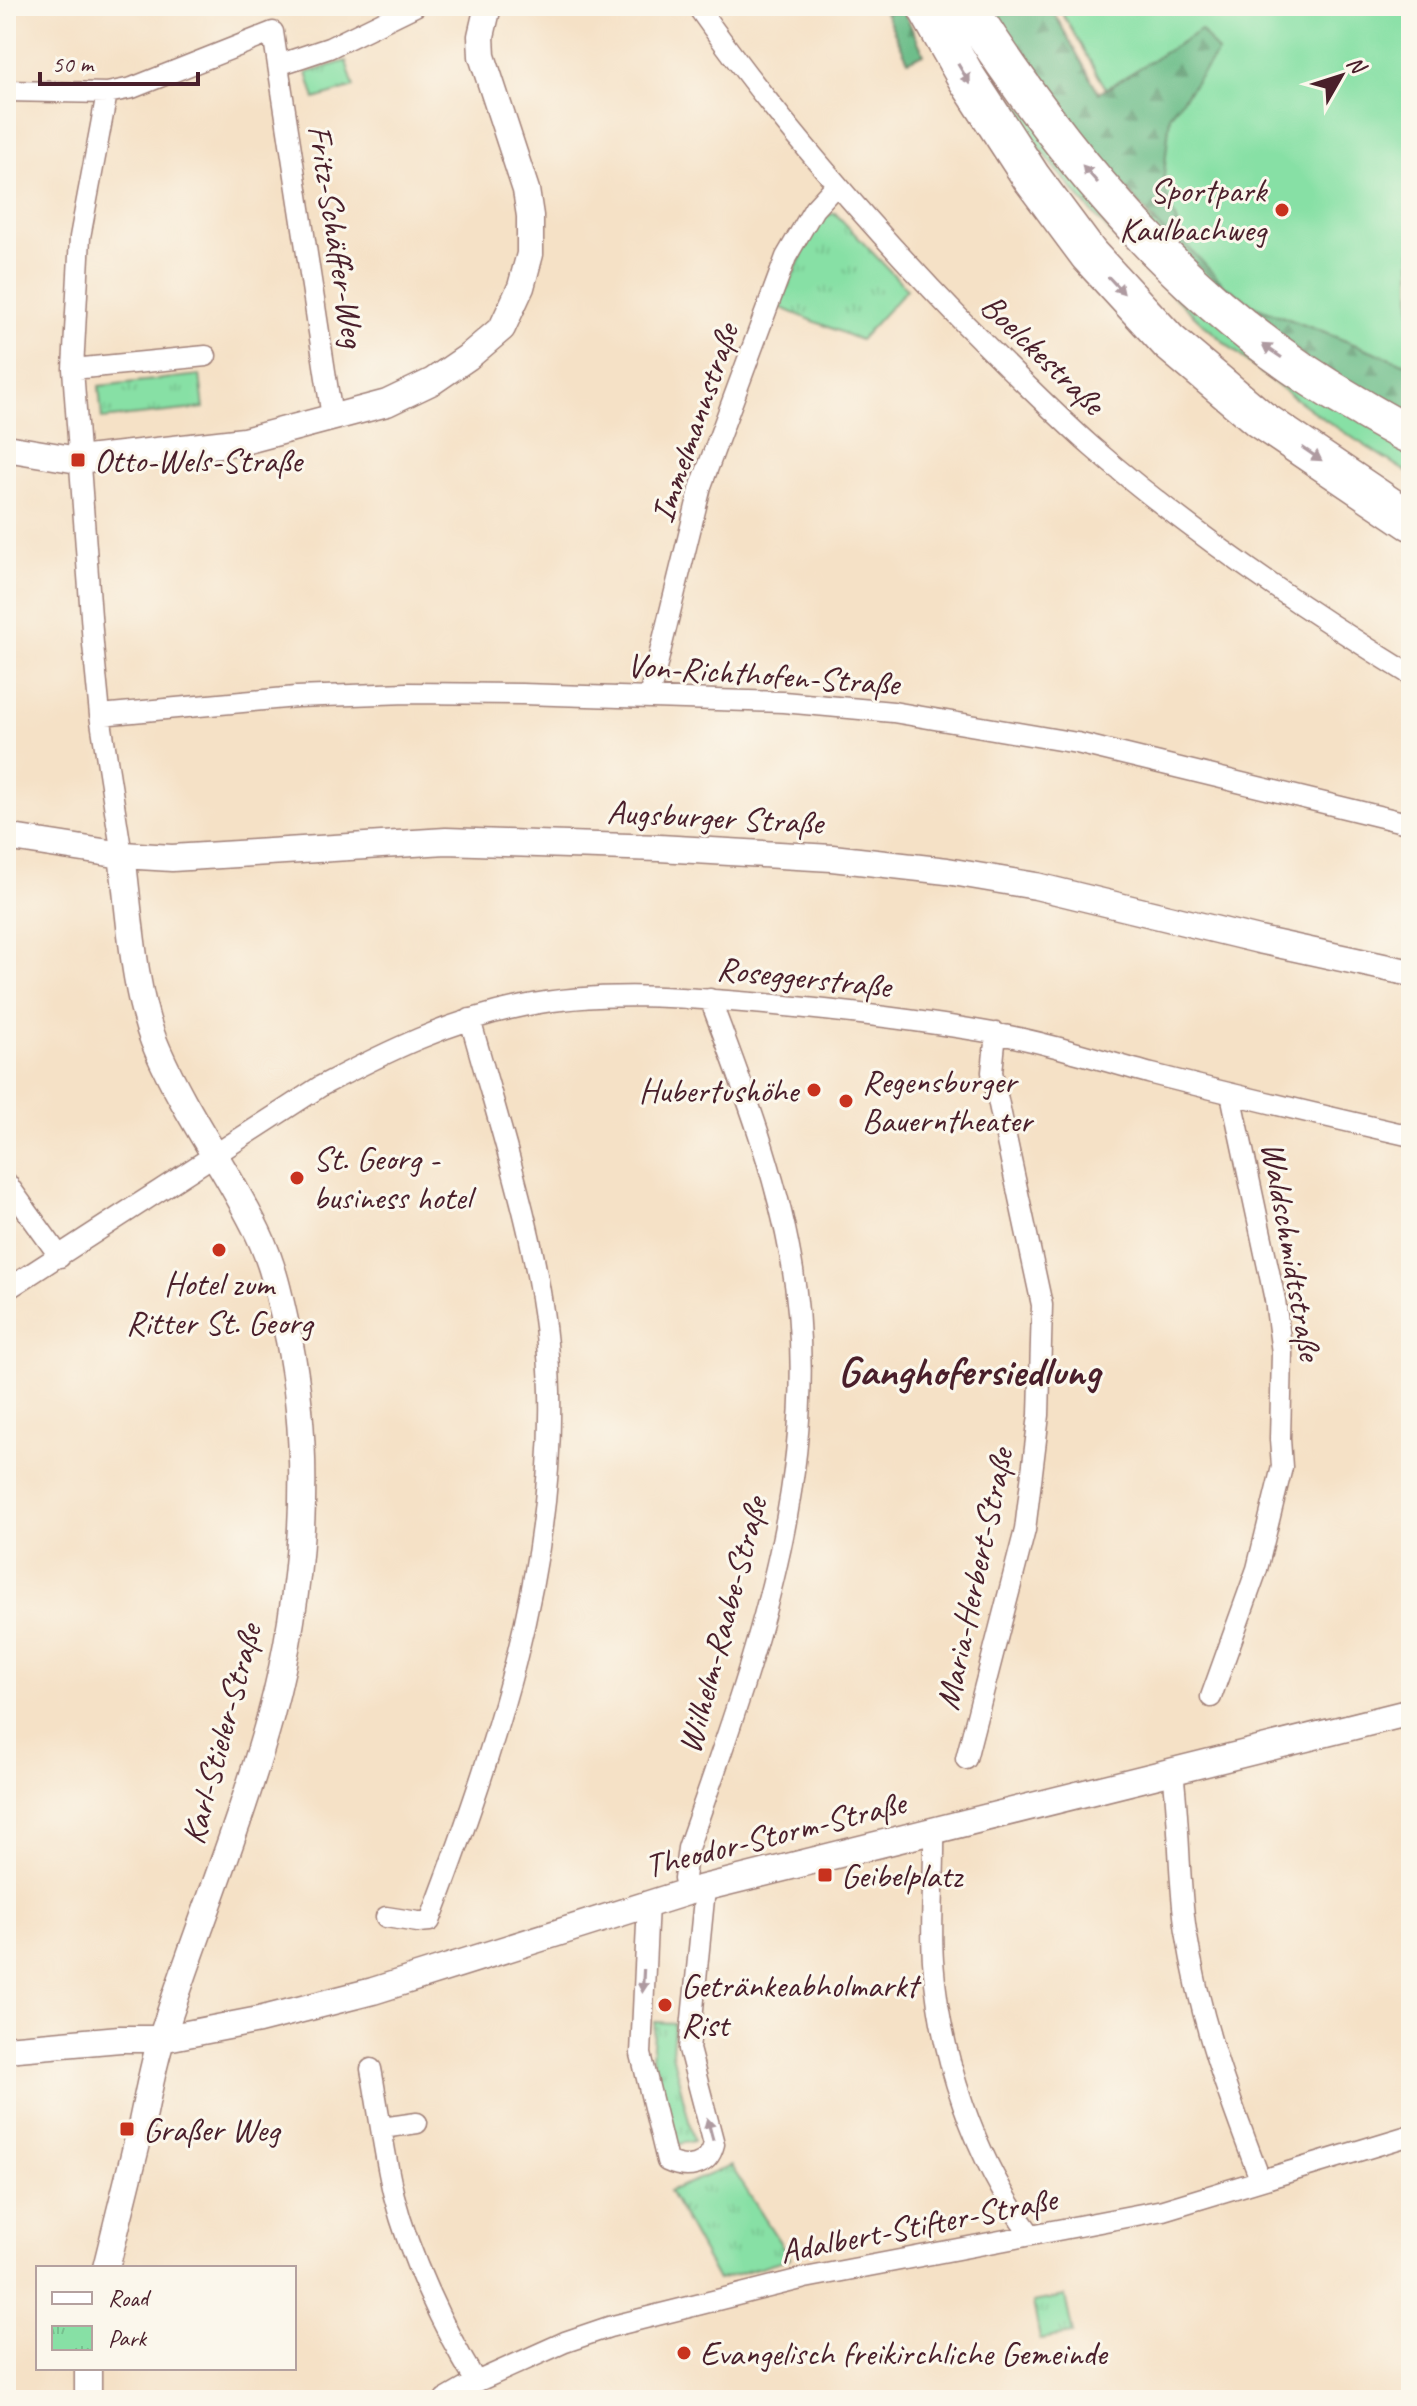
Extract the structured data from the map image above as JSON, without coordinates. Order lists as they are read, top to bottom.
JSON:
{
  "streets": {
    "street": [
      "Fritz-Schäffer-Weg",
      "Boelckestraße",
      "Immelmannstraße",
      "Von-Richthofen-Straße",
      "Augsburger Straße",
      "Roseggerstraße",
      "Waldschmidtstraße",
      "Maria-Herbert-Straße",
      "Wilhelm-Raabe-Straße",
      "Karl-Stieler-Straße",
      "Theodor-Storm-Straße",
      "Adalbert-Stifter-Straße"
    ]
  },
  "crossings": [
    ["Boelckestraße", "Immelmannstraße"],
    ["Immelmannstraße", "Von-Richthofen-Straße"],
    ["Augsburger Straße", "Karl-Stieler-Straße"],
    ["Roseggerstraße", "Waldschmidtstraße"],
    ["Roseggerstraße", "Maria-Herbert-Straße"],
    ["Roseggerstraße", "Wilhelm-Raabe-Straße"],
    ["Roseggerstraße", "Karl-Stieler-Straße"],
    ["Wilhelm-Raabe-Straße", "Theodor-Storm-Straße"],
    ["Karl-Stieler-Straße", "Theodor-Storm-Straße"]
  ],
  "districts": ["Ganghofersiedlung"],
  "places": {
    "other": [
      "Sportpark Kaulbachweg",
      "Hubertushöhe",
      "Regensburger Bauerntheater",
      "St. Georg - business hotel",
      "Hotel zum Ritter St. Georg",
      "Getränkeabholmarkt Rist",
      "Evangelisch freikirchliche Gemeinde"
    ],
    "transit": ["Otto-Wels-Straße", "Geibelplatz", "Graßer Weg"]
  },
  "legend": ["Road", "Park"],
  "scale_bar": "50 m",
  "north": "top right"
}
